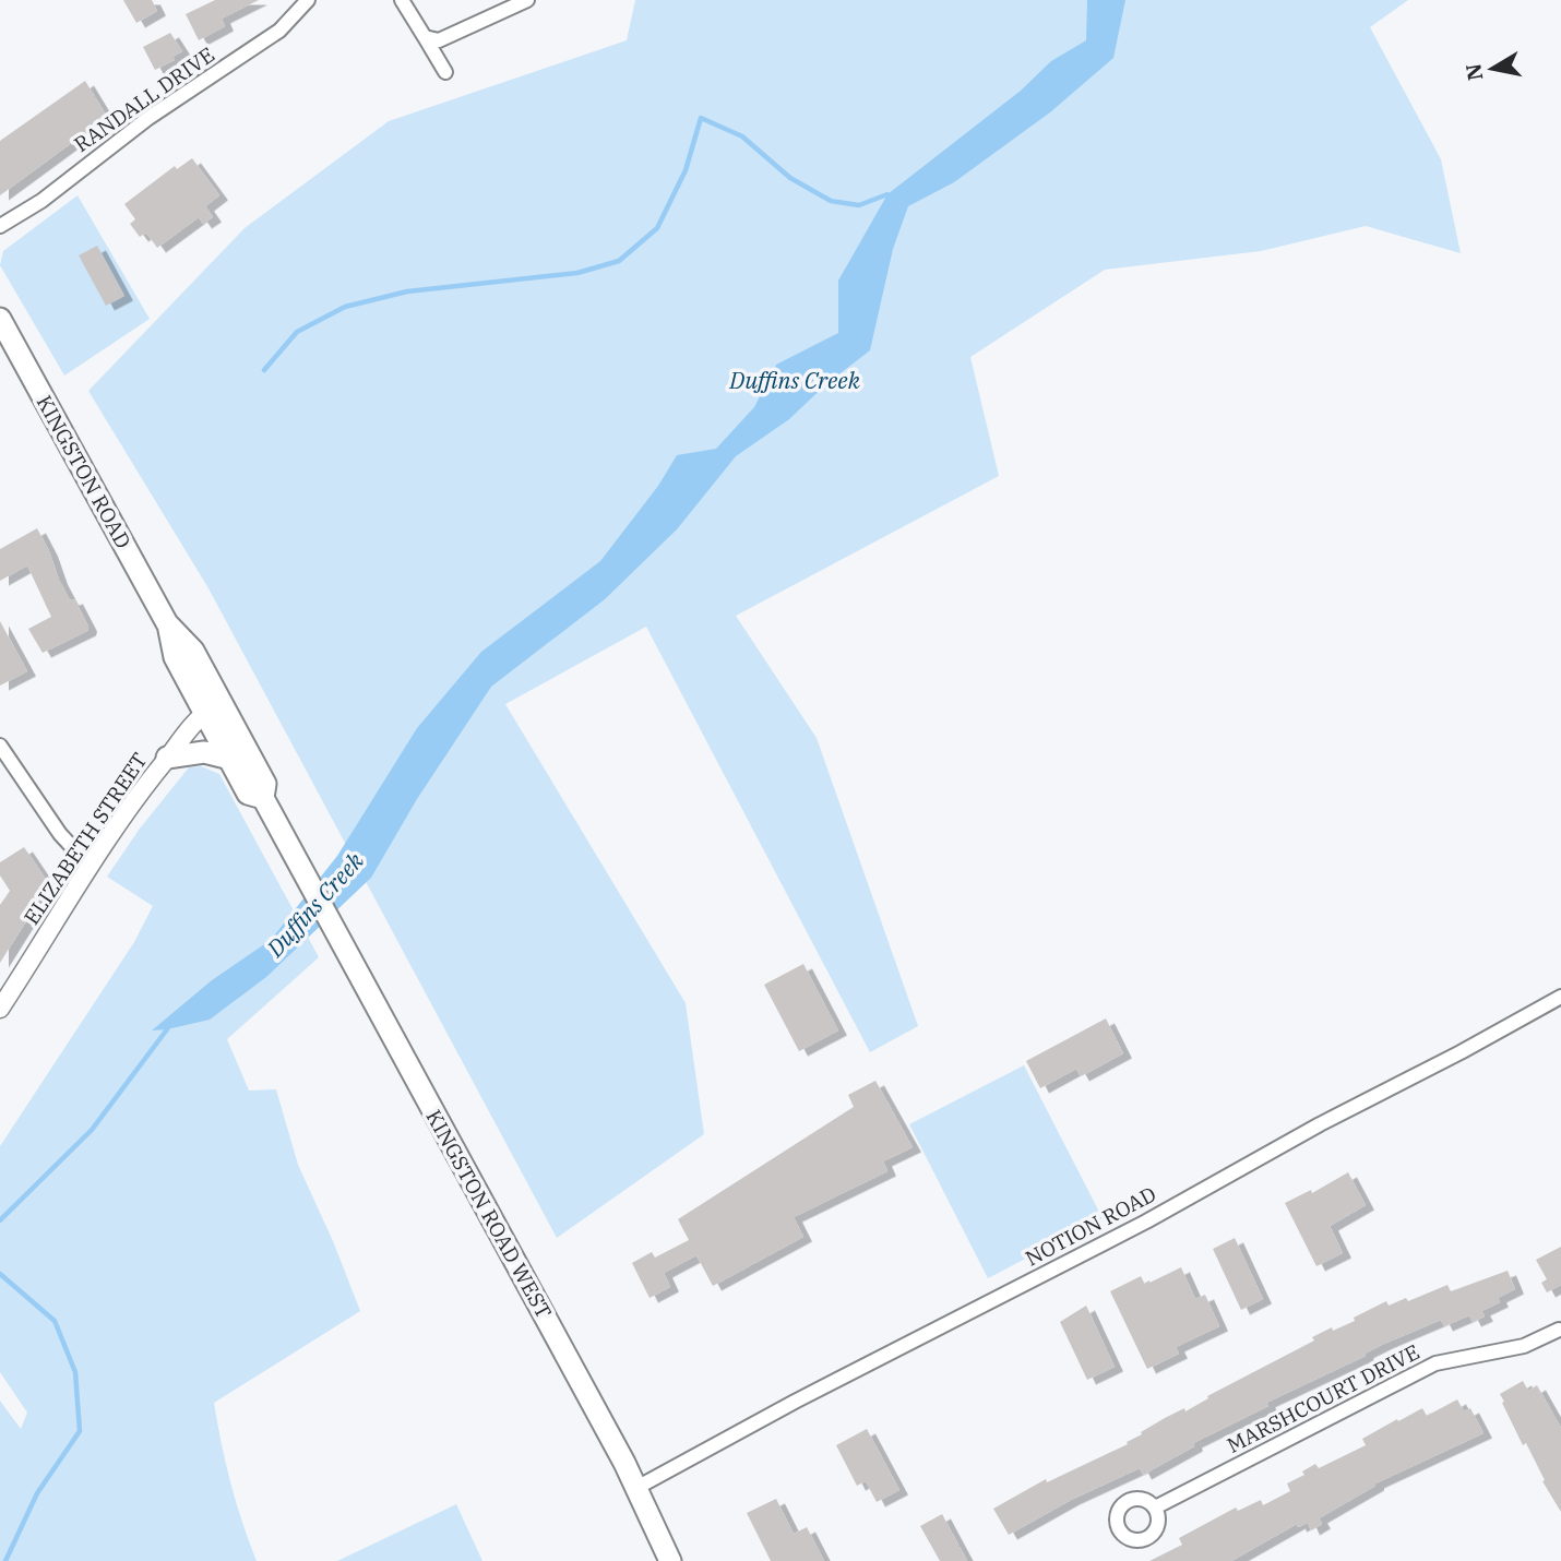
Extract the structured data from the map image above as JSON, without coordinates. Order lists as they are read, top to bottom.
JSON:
{
  "streets": {
    "main road": ["KINGSTON ROAD", "KINGSTON ROAD WEST"],
    "street": [
      "RANDALL DRIVE",
      "ELIZABETH STREET",
      "NOTION ROAD",
      "MARSHCOURT DRIVE"
    ]
  },
  "crossings": [
    ["KINGSTON ROAD", "ELIZABETH STREET"],
    ["KINGSTON ROAD WEST", "NOTION ROAD"]
  ],
  "water": ["Duffins Creek"],
  "north": "left"
}
